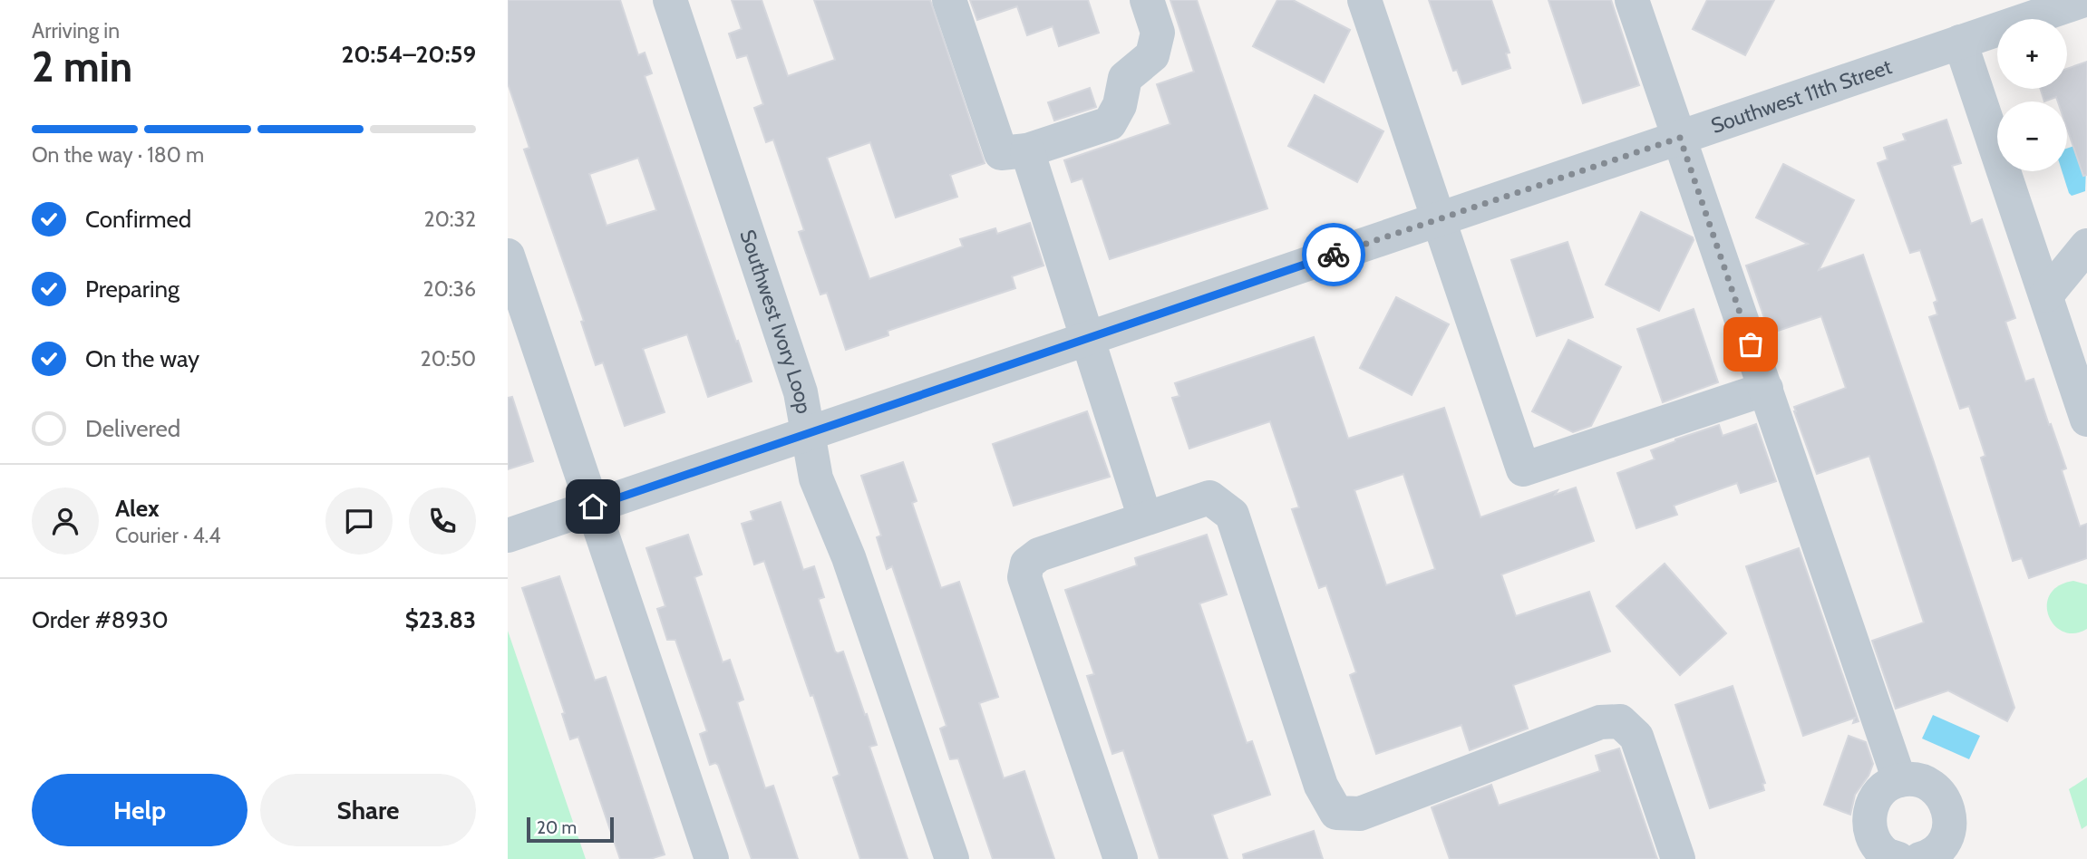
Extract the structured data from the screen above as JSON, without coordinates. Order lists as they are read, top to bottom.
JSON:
{
  "streets": {
    "street": ["Southwest 11th Street", "Southwest Ivory Loop"]
  },
  "crossings": [
    ["Southwest 11th Street", "Southwest Ivory Loop"]
  ],
  "scale_bar": "20 m",
  "page": {
    "heading": ["2 min", "Arriving in", "20:54–20:59"],
    "panel": [
      "Alex",
      "Courier · 4.4",
      "Order #8930",
      "$23.83"
    ],
    "map_buttons": ["+", "−"],
    "bar": "On the way · 180 m",
    "list": [
      ["Confirmed", "20:32"],
      ["Preparing", "20:36"],
      ["On the way", "20:50"],
      "Delivered"
    ],
    "buttons": ["Help", "Share"],
    "scale": "20 m"
  }
}
